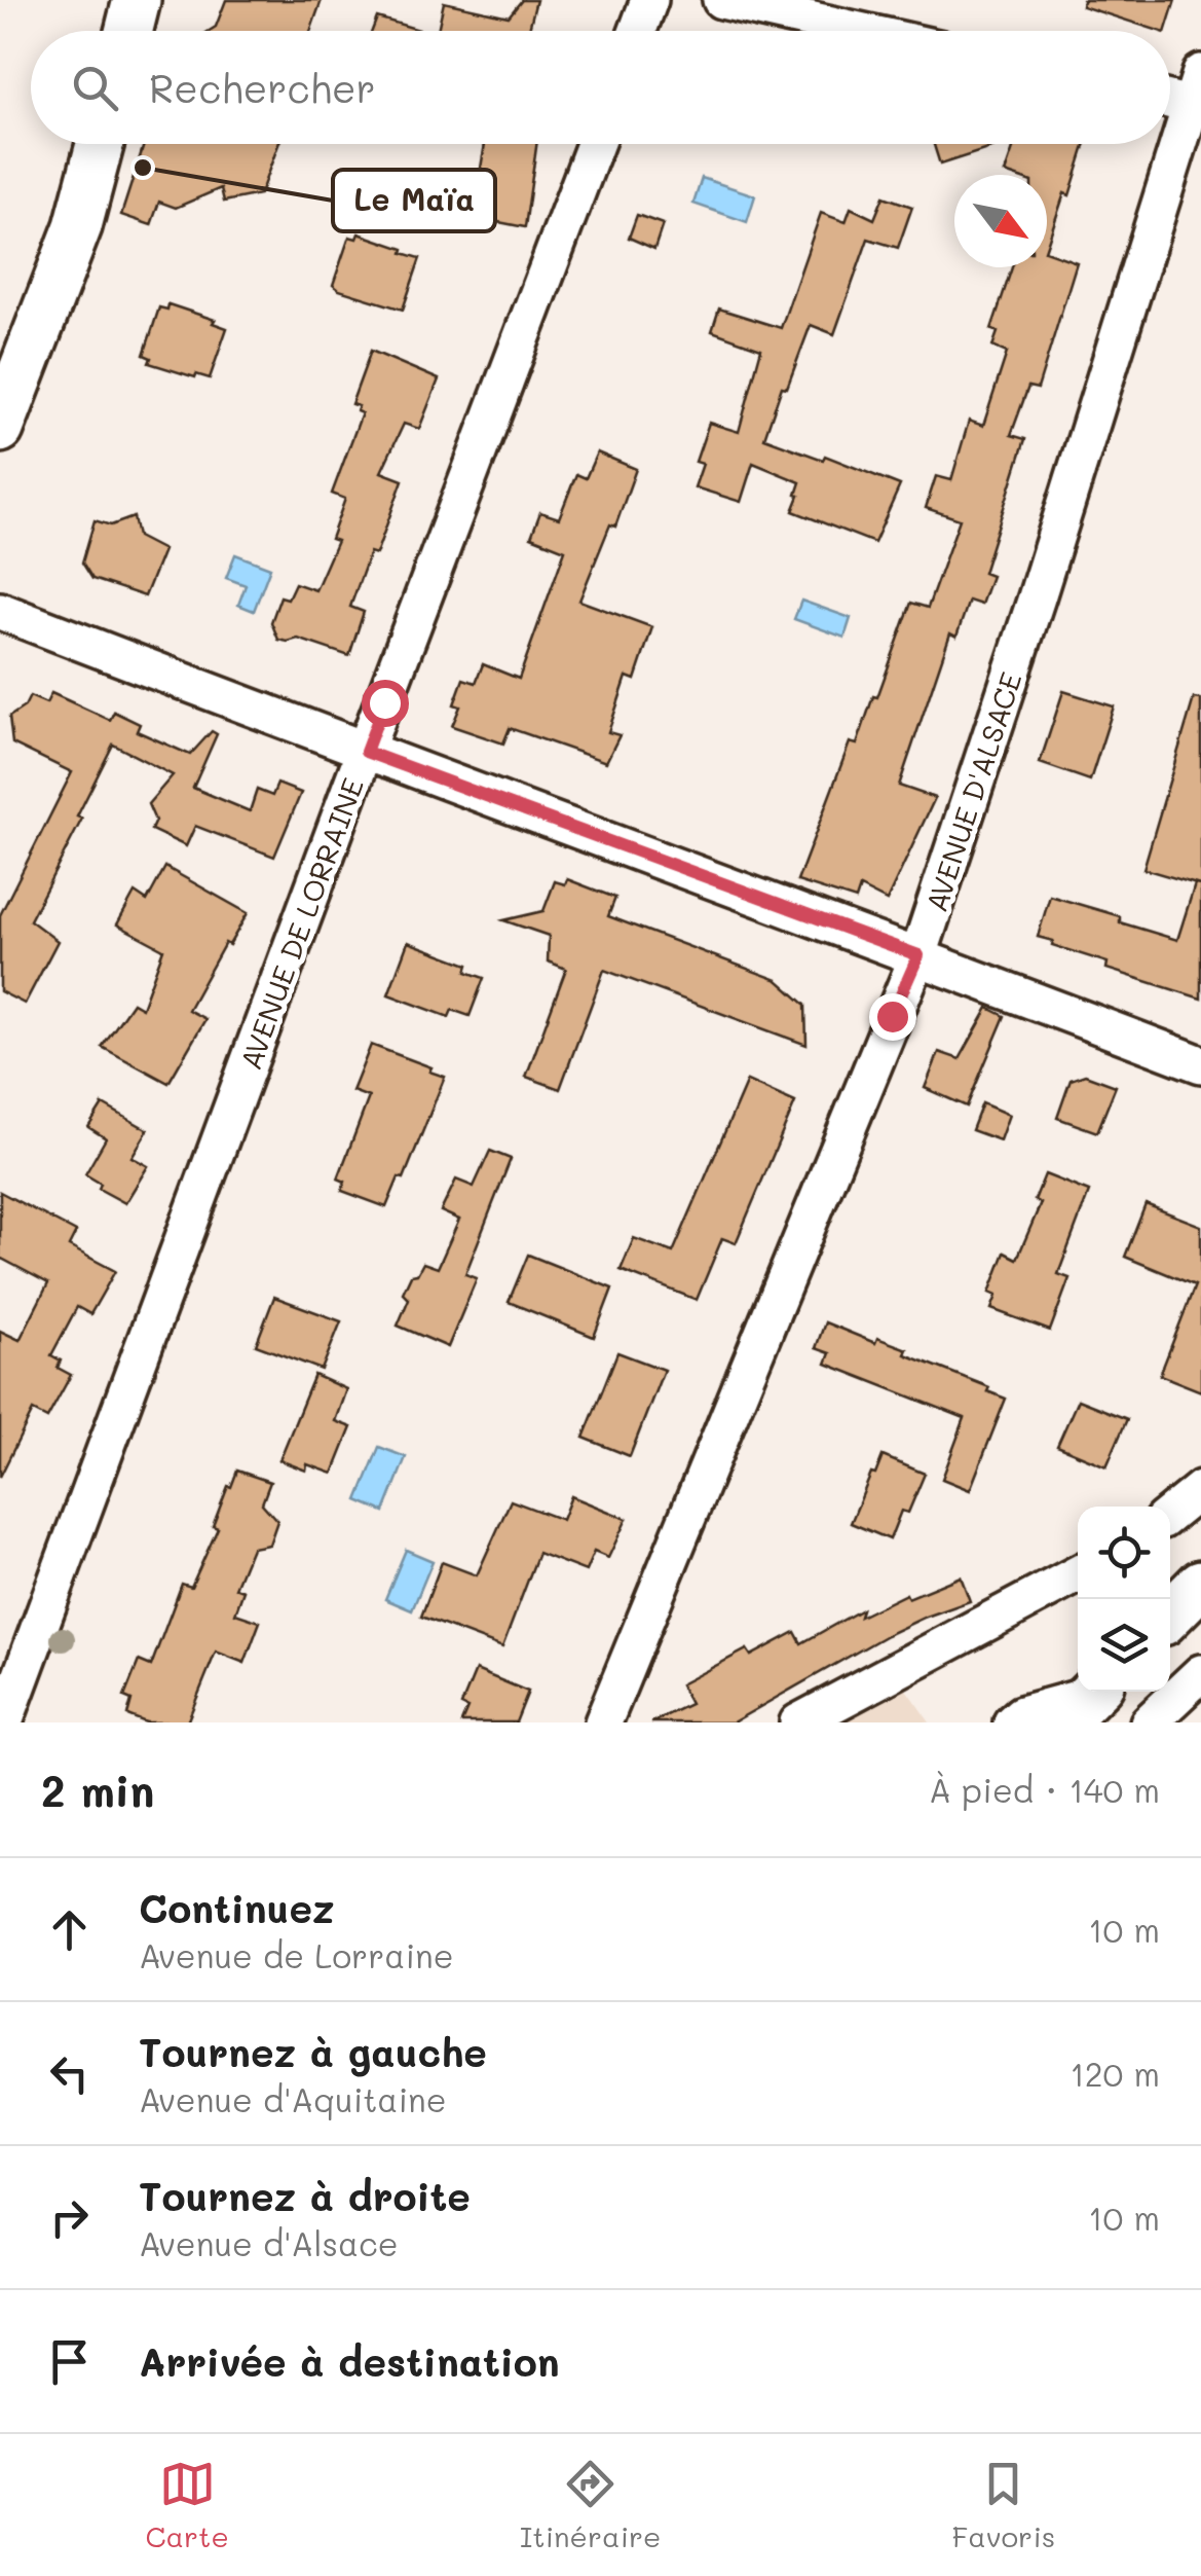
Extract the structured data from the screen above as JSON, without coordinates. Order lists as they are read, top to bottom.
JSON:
{
  "streets": {
    "street": ["AVENUE D'ALSACE", "AVENUE DE LORRAINE"]
  },
  "places": ["Le Maïa"],
  "north": "bottom right",
  "page": {
    "search": "Rechercher",
    "heading": ["2 min", "À pied · 140 m"],
    "list": [
      ["Continuez", "Avenue de Lorraine", "10 m"],
      ["Tournez à gauche", "Avenue d'Aquitaine", "120 m"],
      ["Tournez à droite", "Avenue d'Alsace", "10 m"],
      "Arrivée à destination"
    ],
    "nav": ["Carte", "Itinéraire", "Favoris"]
  }
}
